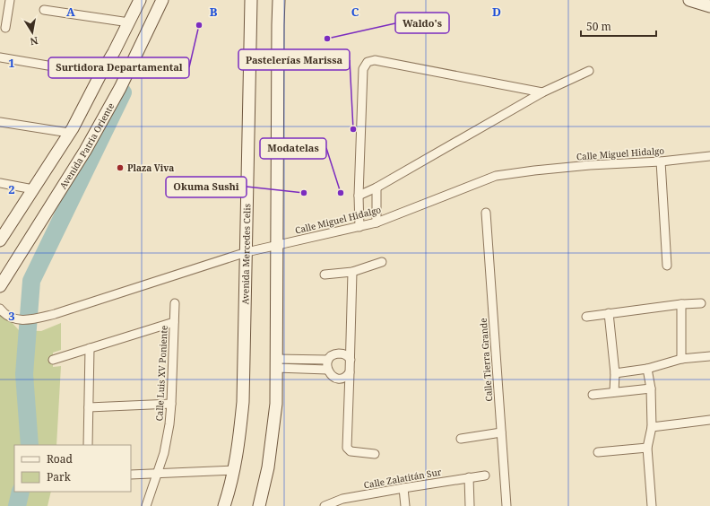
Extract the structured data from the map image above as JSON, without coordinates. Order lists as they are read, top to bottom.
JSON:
{
  "streets": {
    "main road": ["Avenida Patria Oriente", "Avenida Mercedes Celis"],
    "street": [
      "Calle Miguel Hidalgo",
      "Calle Tierra Grande",
      "Calle Luis XV Poniente",
      "Calle Zalatitán Sur"
    ]
  },
  "crossings": [
    ["Calle Miguel Hidalgo", "Avenida Mercedes Celis"]
  ],
  "places": [
    "Surtidora Departamental",
    "Waldo's",
    "Pastelerías Marissa",
    "Plaza Viva",
    "Okuma Sushi",
    "Modatelas"
  ],
  "legend": ["Road", "Park"],
  "scale_bar": "50 m",
  "north": "bottom",
  "grid": {
    "columns": [
      "A",
      "B",
      "C",
      "D"
    ],
    "rows": ["1", "2", "3"]
  }
}
